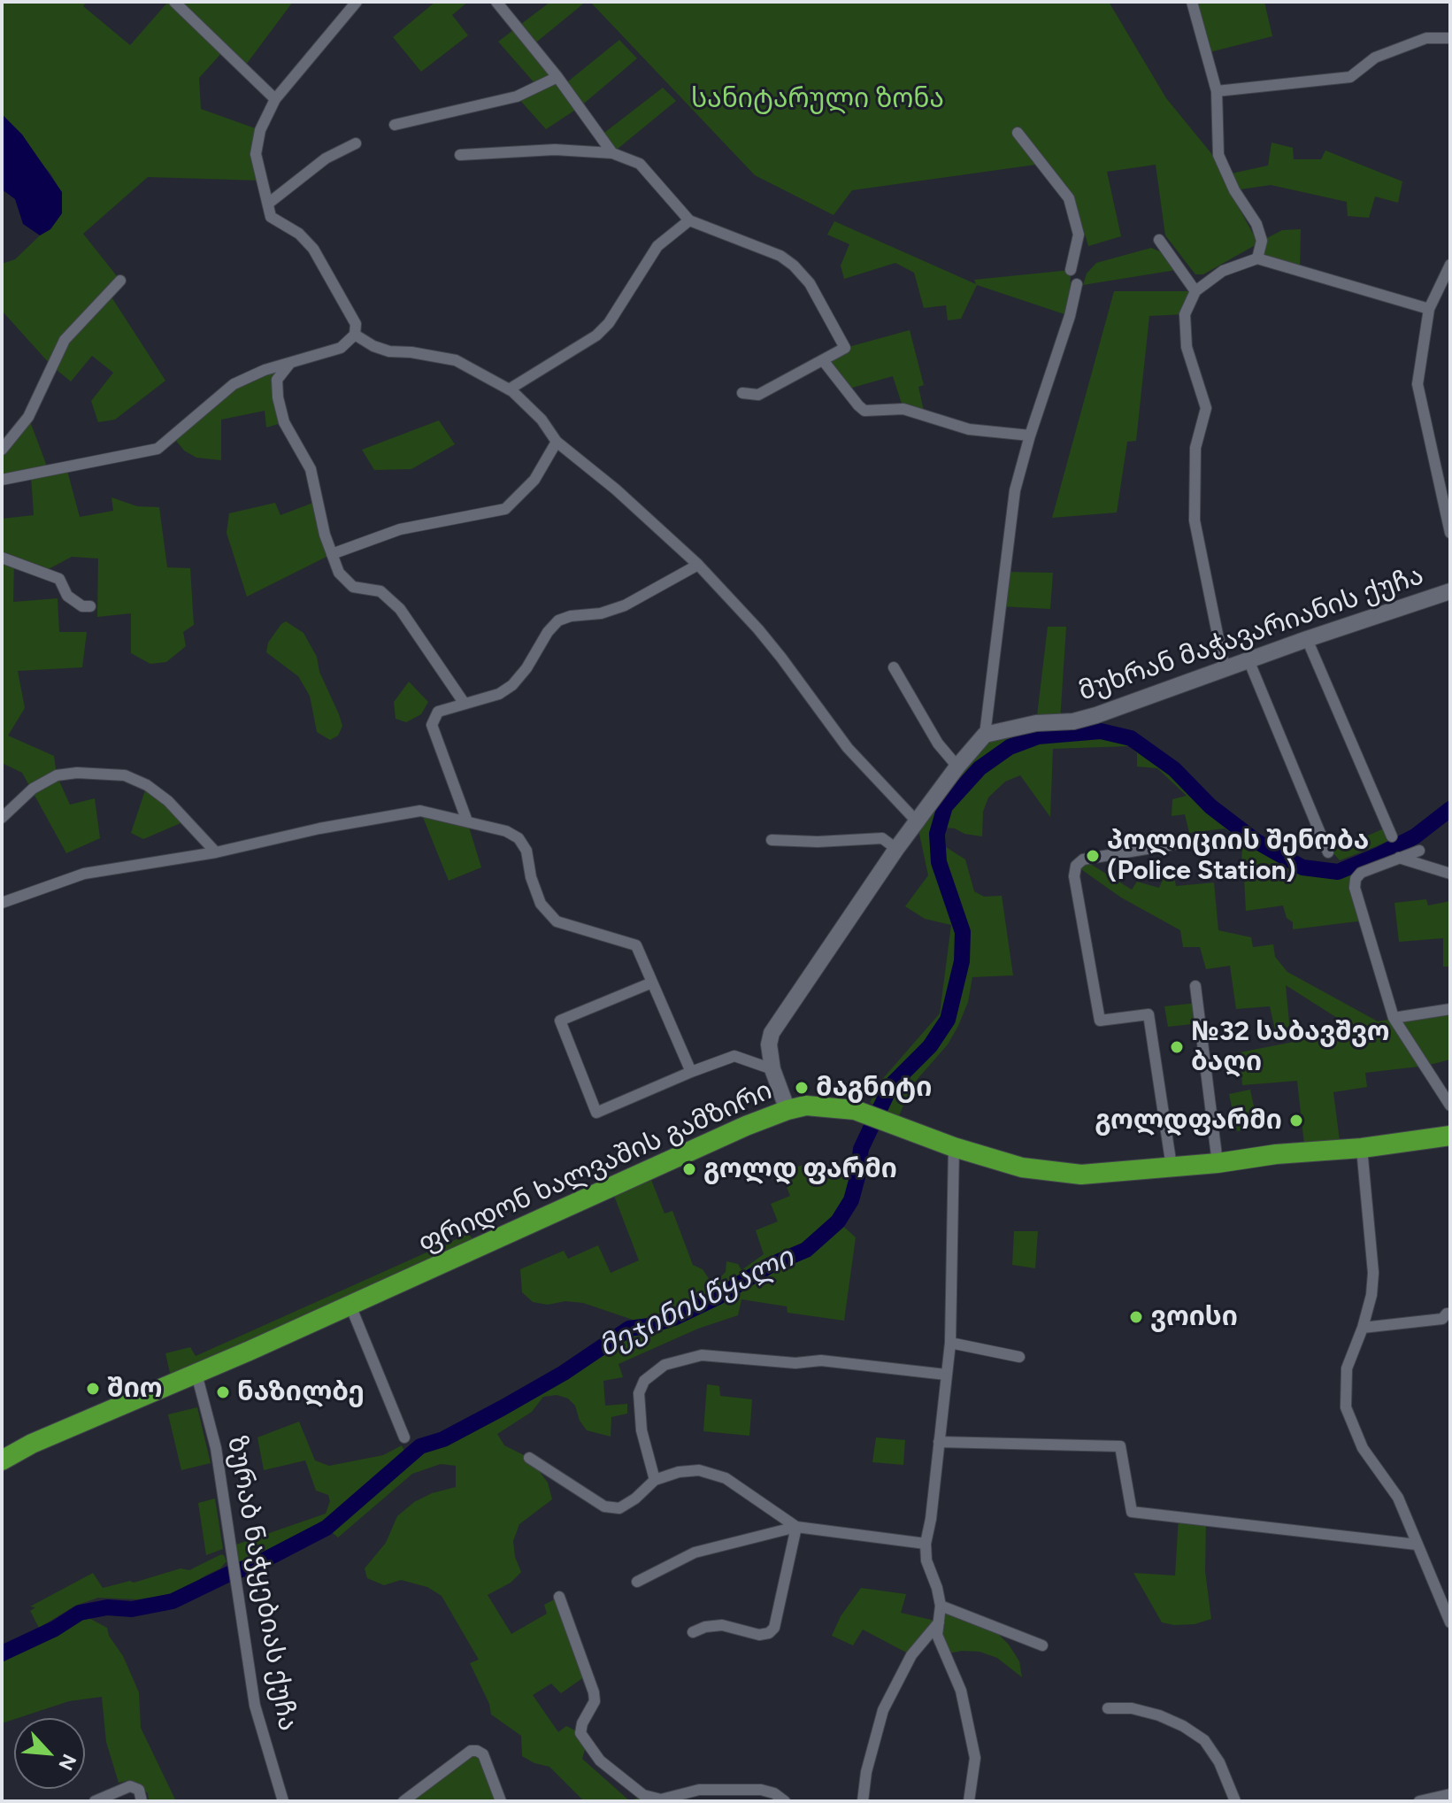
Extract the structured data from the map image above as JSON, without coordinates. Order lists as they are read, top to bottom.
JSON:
{
  "streets": {
    "highway": ["ფრიდონ ხალვაშის გამზირი"],
    "street": ["მუხრან მაჭავარიანის ქუჩა", "ზურაბ ნაჭყებიას ქუჩა"]
  },
  "crossings": [
    ["ფრიდონ ხალვაშის გამზირი", "ზურაბ ნაჭყებიას ქუჩა"]
  ],
  "water": ["მეჯინისწყალი"],
  "parks": ["სანიტარული ზონა"],
  "places": [
    "პოლიციის შენობა (Police Station)",
    "№32 საბავშვო ბაღი",
    "მაგნიტი",
    "გოლდფარმი",
    "გოლდ ფარმი",
    "ვოისი",
    "შიო",
    "ნაზილბე"
  ],
  "north": "bottom right"
}
